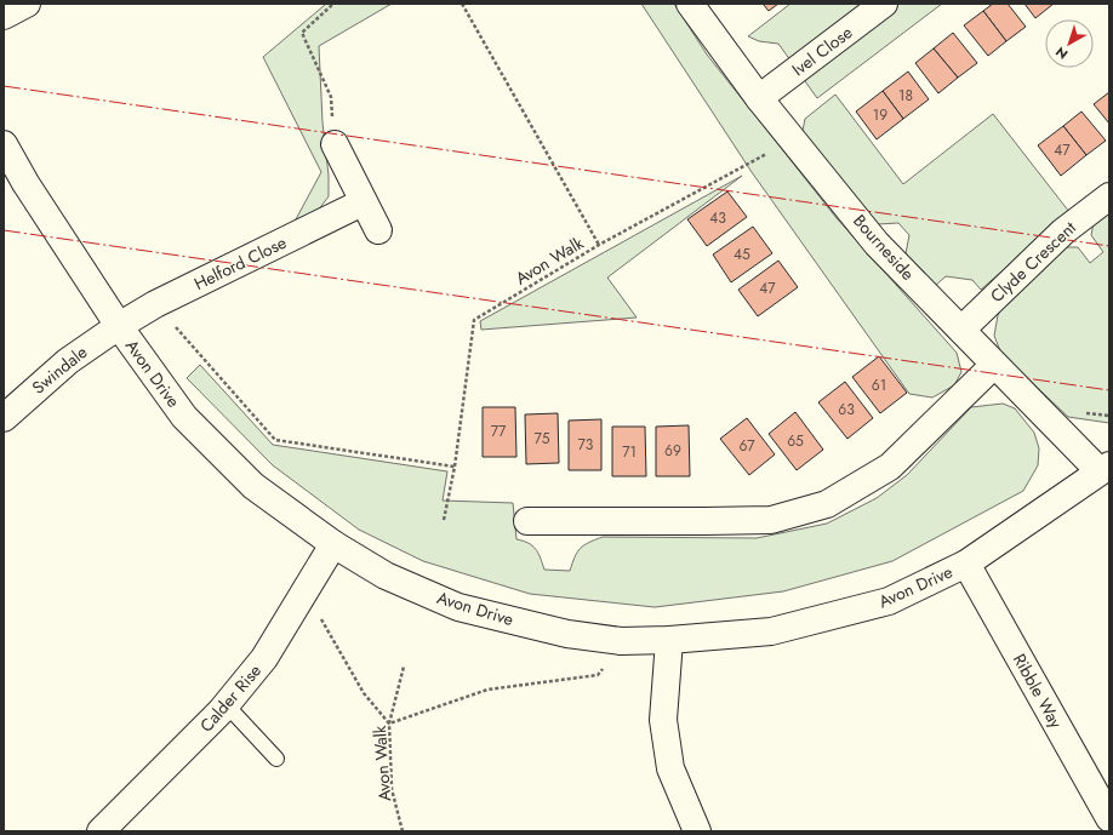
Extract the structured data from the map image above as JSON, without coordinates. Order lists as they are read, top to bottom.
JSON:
{
  "streets": {
    "street": [
      "Ivel Close",
      "Bourneside",
      "Clyde Crescent",
      "Helford Close",
      "Swindale",
      "Avon Drive",
      "Ribble Way",
      "Calder Rise"
    ],
    "path": ["Avon Walk"]
  },
  "crossings": [
    ["Ivel Close", "Bourneside"],
    ["Bourneside", "Clyde Crescent"],
    ["Bourneside", "Avon Drive"],
    ["Helford Close", "Swindale"],
    ["Helford Close", "Avon Drive"],
    ["Swindale", "Avon Drive"],
    ["Avon Drive", "Ribble Way"],
    ["Avon Drive", "Calder Rise"]
  ],
  "house_numbers": [
    "18",
    "19",
    "47",
    "43",
    "45",
    "47",
    "61",
    "63",
    "77",
    "75",
    "65",
    "73",
    "67",
    "69",
    "71"
  ],
  "north": "bottom left"
}
